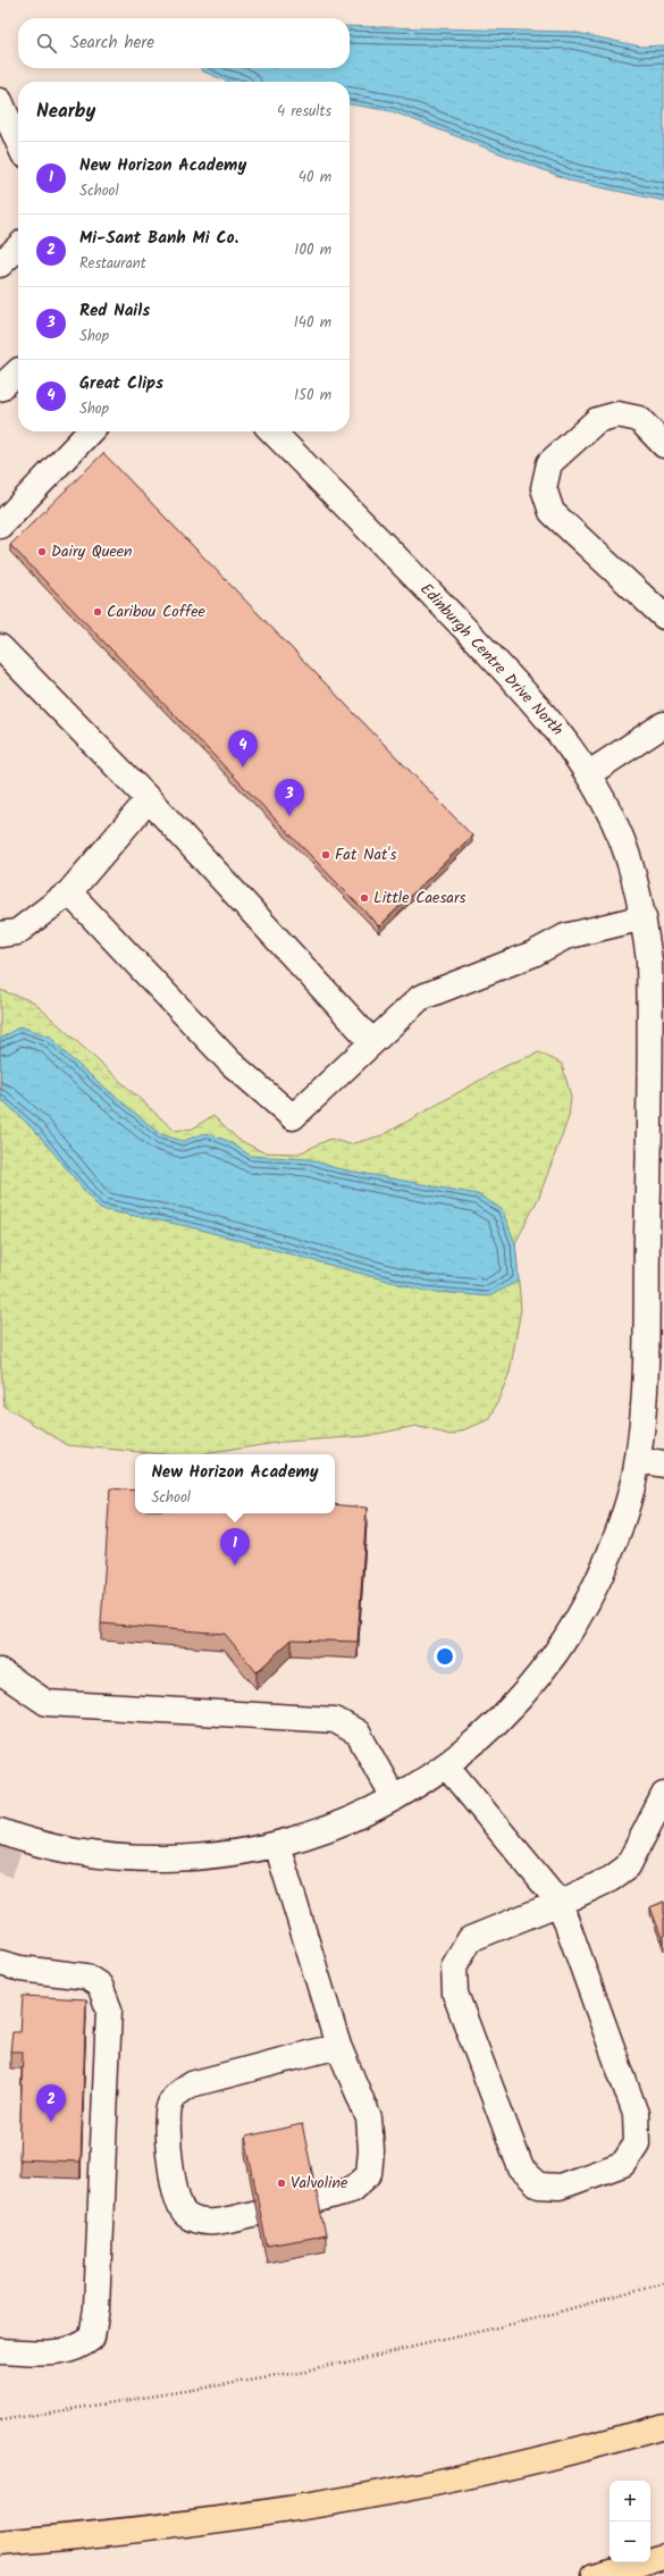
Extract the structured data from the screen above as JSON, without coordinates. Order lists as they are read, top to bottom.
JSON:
{
  "streets": {
    "street": ["Edinburgh Centre Drive North"]
  },
  "places": [
    "Dairy Queen",
    "Caribou Coffee",
    "Fat Nat's",
    "Little Caesars",
    "Valvoline"
  ],
  "page": {
    "search": "Search here",
    "heading": ["Nearby", "4 results"],
    "list": [
      {
        "mark": "1",
        "name": "New Horizon Academy",
        "note": "School",
        "value": "40 m"
      },
      {
        "mark": "2",
        "name": "Mi-Sant Banh Mi Co.",
        "note": "Restaurant",
        "value": "100 m"
      },
      {
        "mark": "3",
        "name": "Red Nails",
        "note": "Shop",
        "value": "140 m"
      },
      {
        "mark": "4",
        "name": "Great Clips",
        "note": "Shop",
        "value": "150 m"
      }
    ],
    "pins": [
      "4",
      "3",
      "1",
      "2"
    ],
    "popup": ["New Horizon Academy", "School"],
    "map_buttons": ["+", "−"]
  }
}
